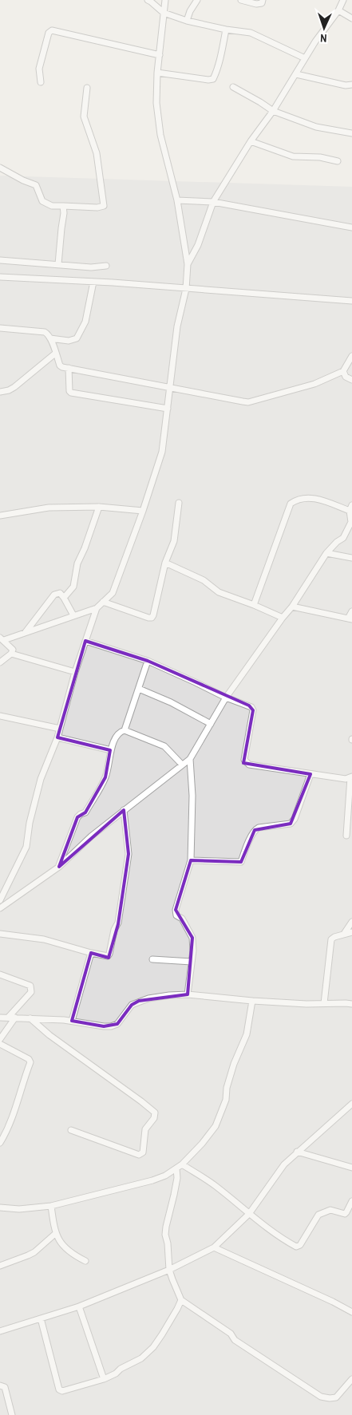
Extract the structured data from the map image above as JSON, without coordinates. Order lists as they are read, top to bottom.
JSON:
{
  "north": "bottom"
}
